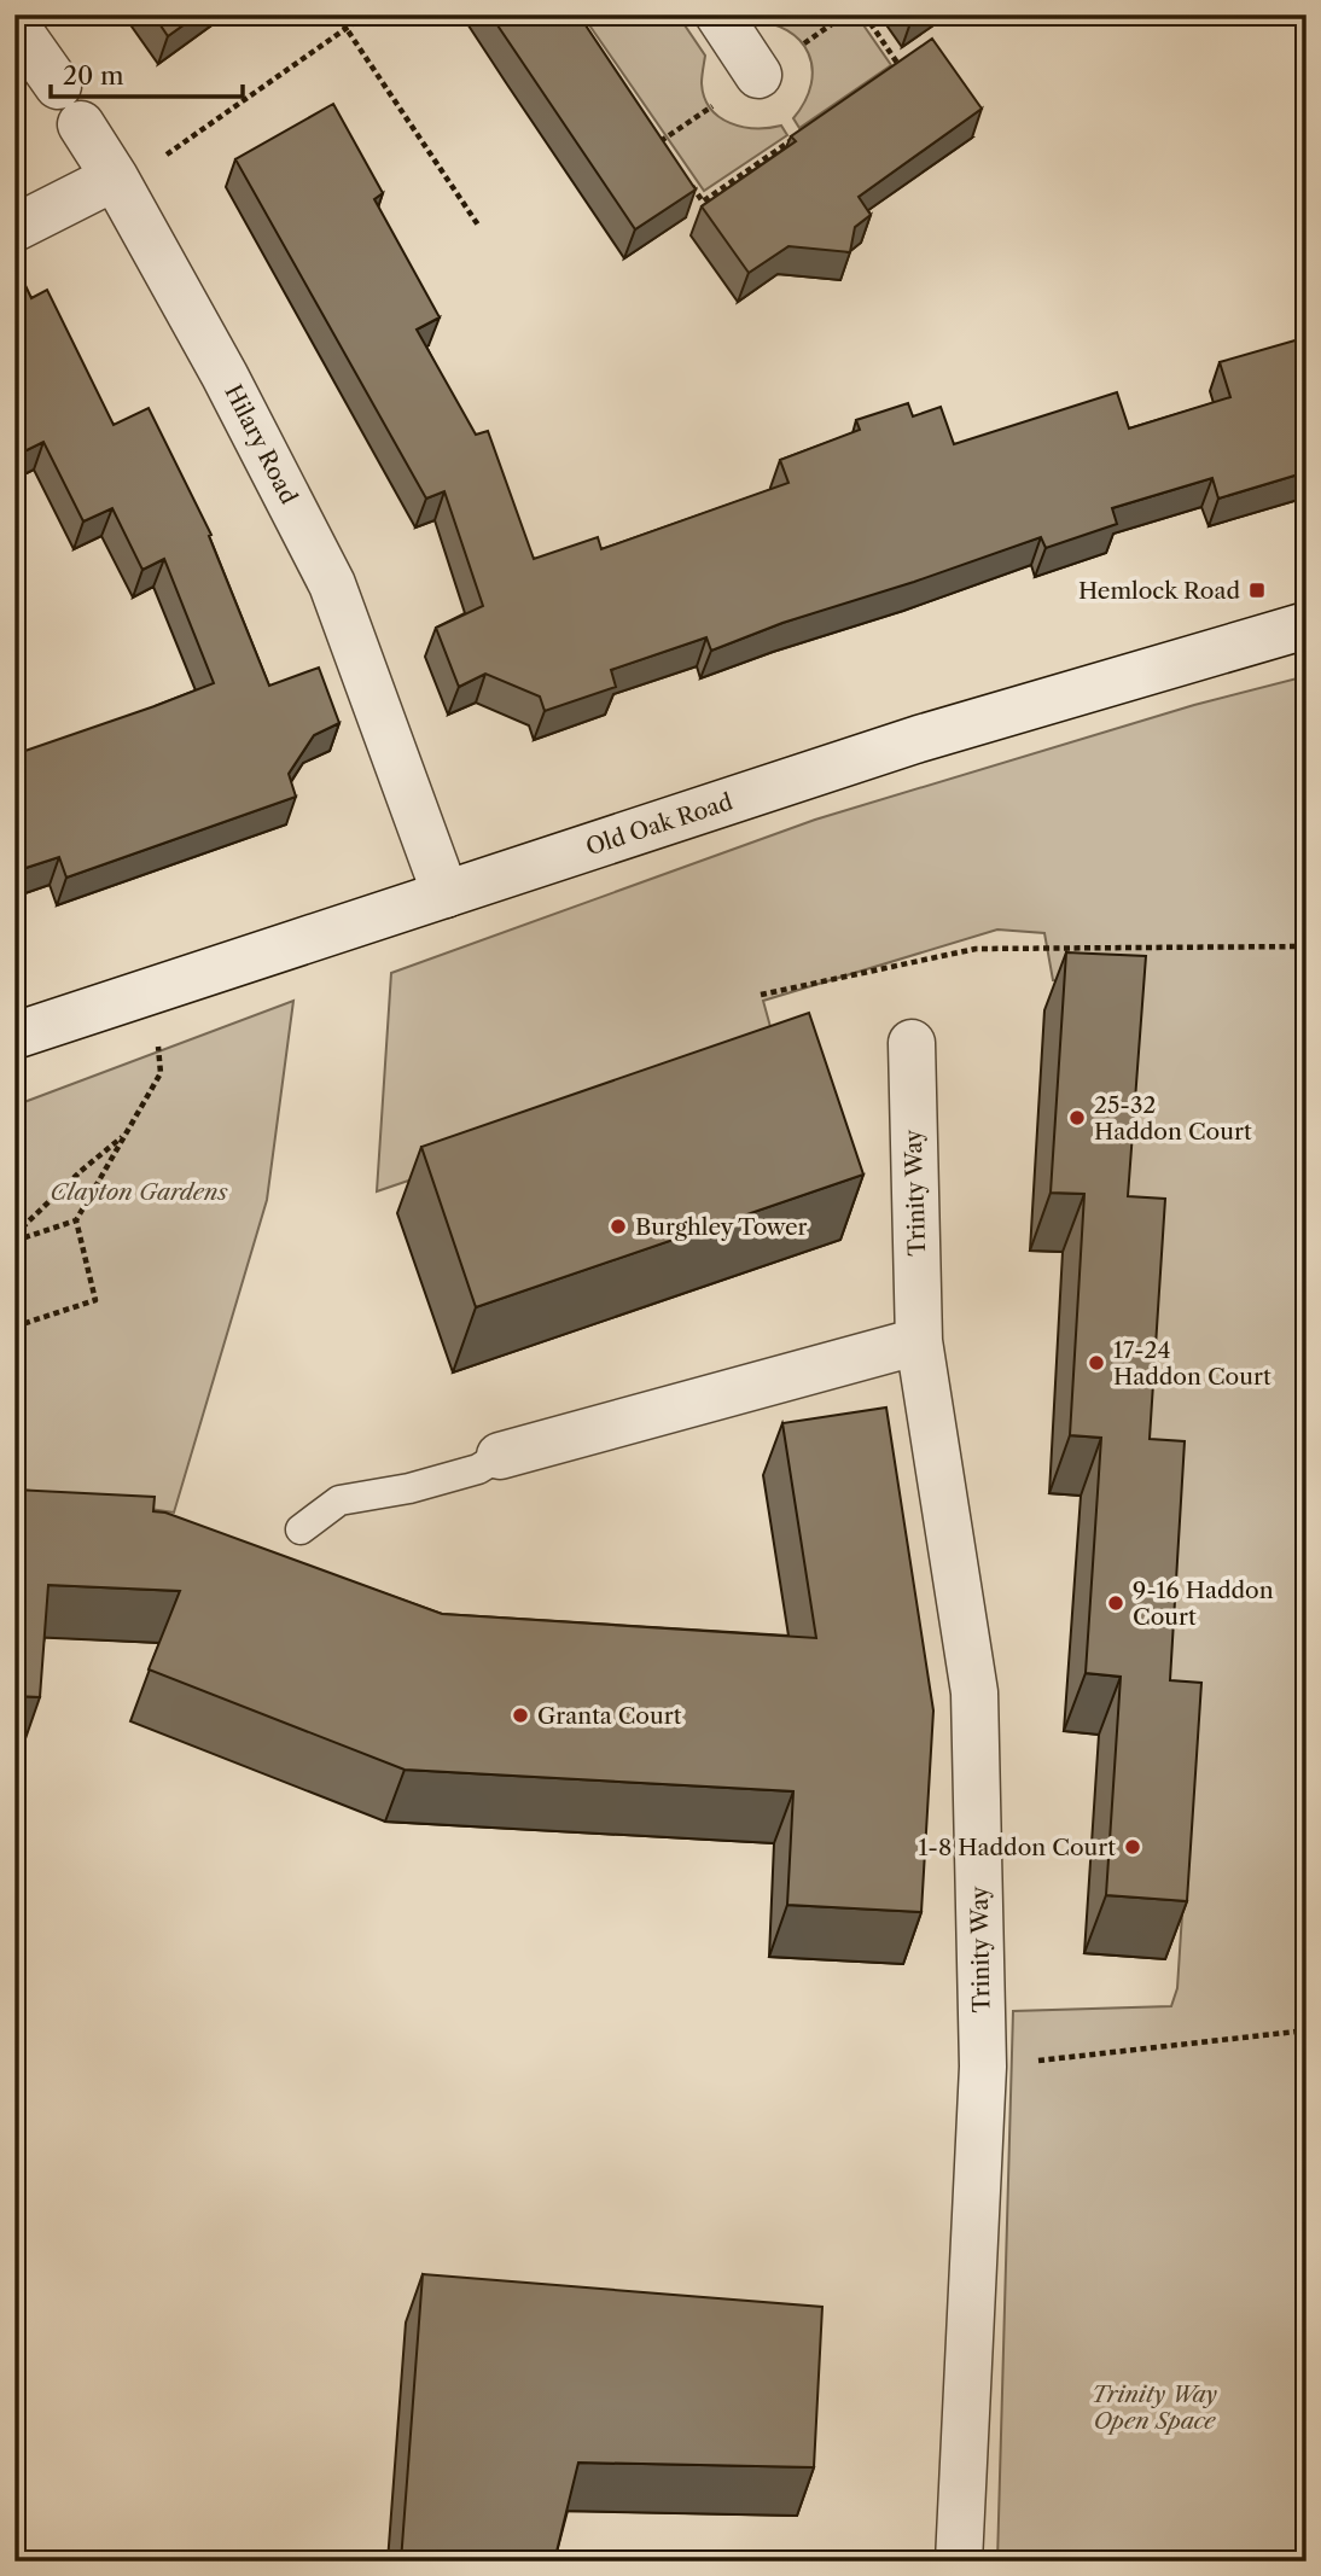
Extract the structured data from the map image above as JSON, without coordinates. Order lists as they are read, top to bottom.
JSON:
{
  "streets": {
    "street": ["Hilary Road", "Old Oak Road", "Trinity Way"]
  },
  "crossings": [
    ["Hilary Road", "Old Oak Road"]
  ],
  "parks": ["Clayton Gardens", "Trinity Way Open Space"],
  "places": {
    "transit": ["Hemlock Road"],
    "other": [
      "25-32 Haddon Court",
      "Burghley Tower",
      "17-24 Haddon Court",
      "9-16 Haddon Court",
      "Granta Court",
      "1-8 Haddon Court"
    ]
  },
  "scale_bar": "20 m"
}
